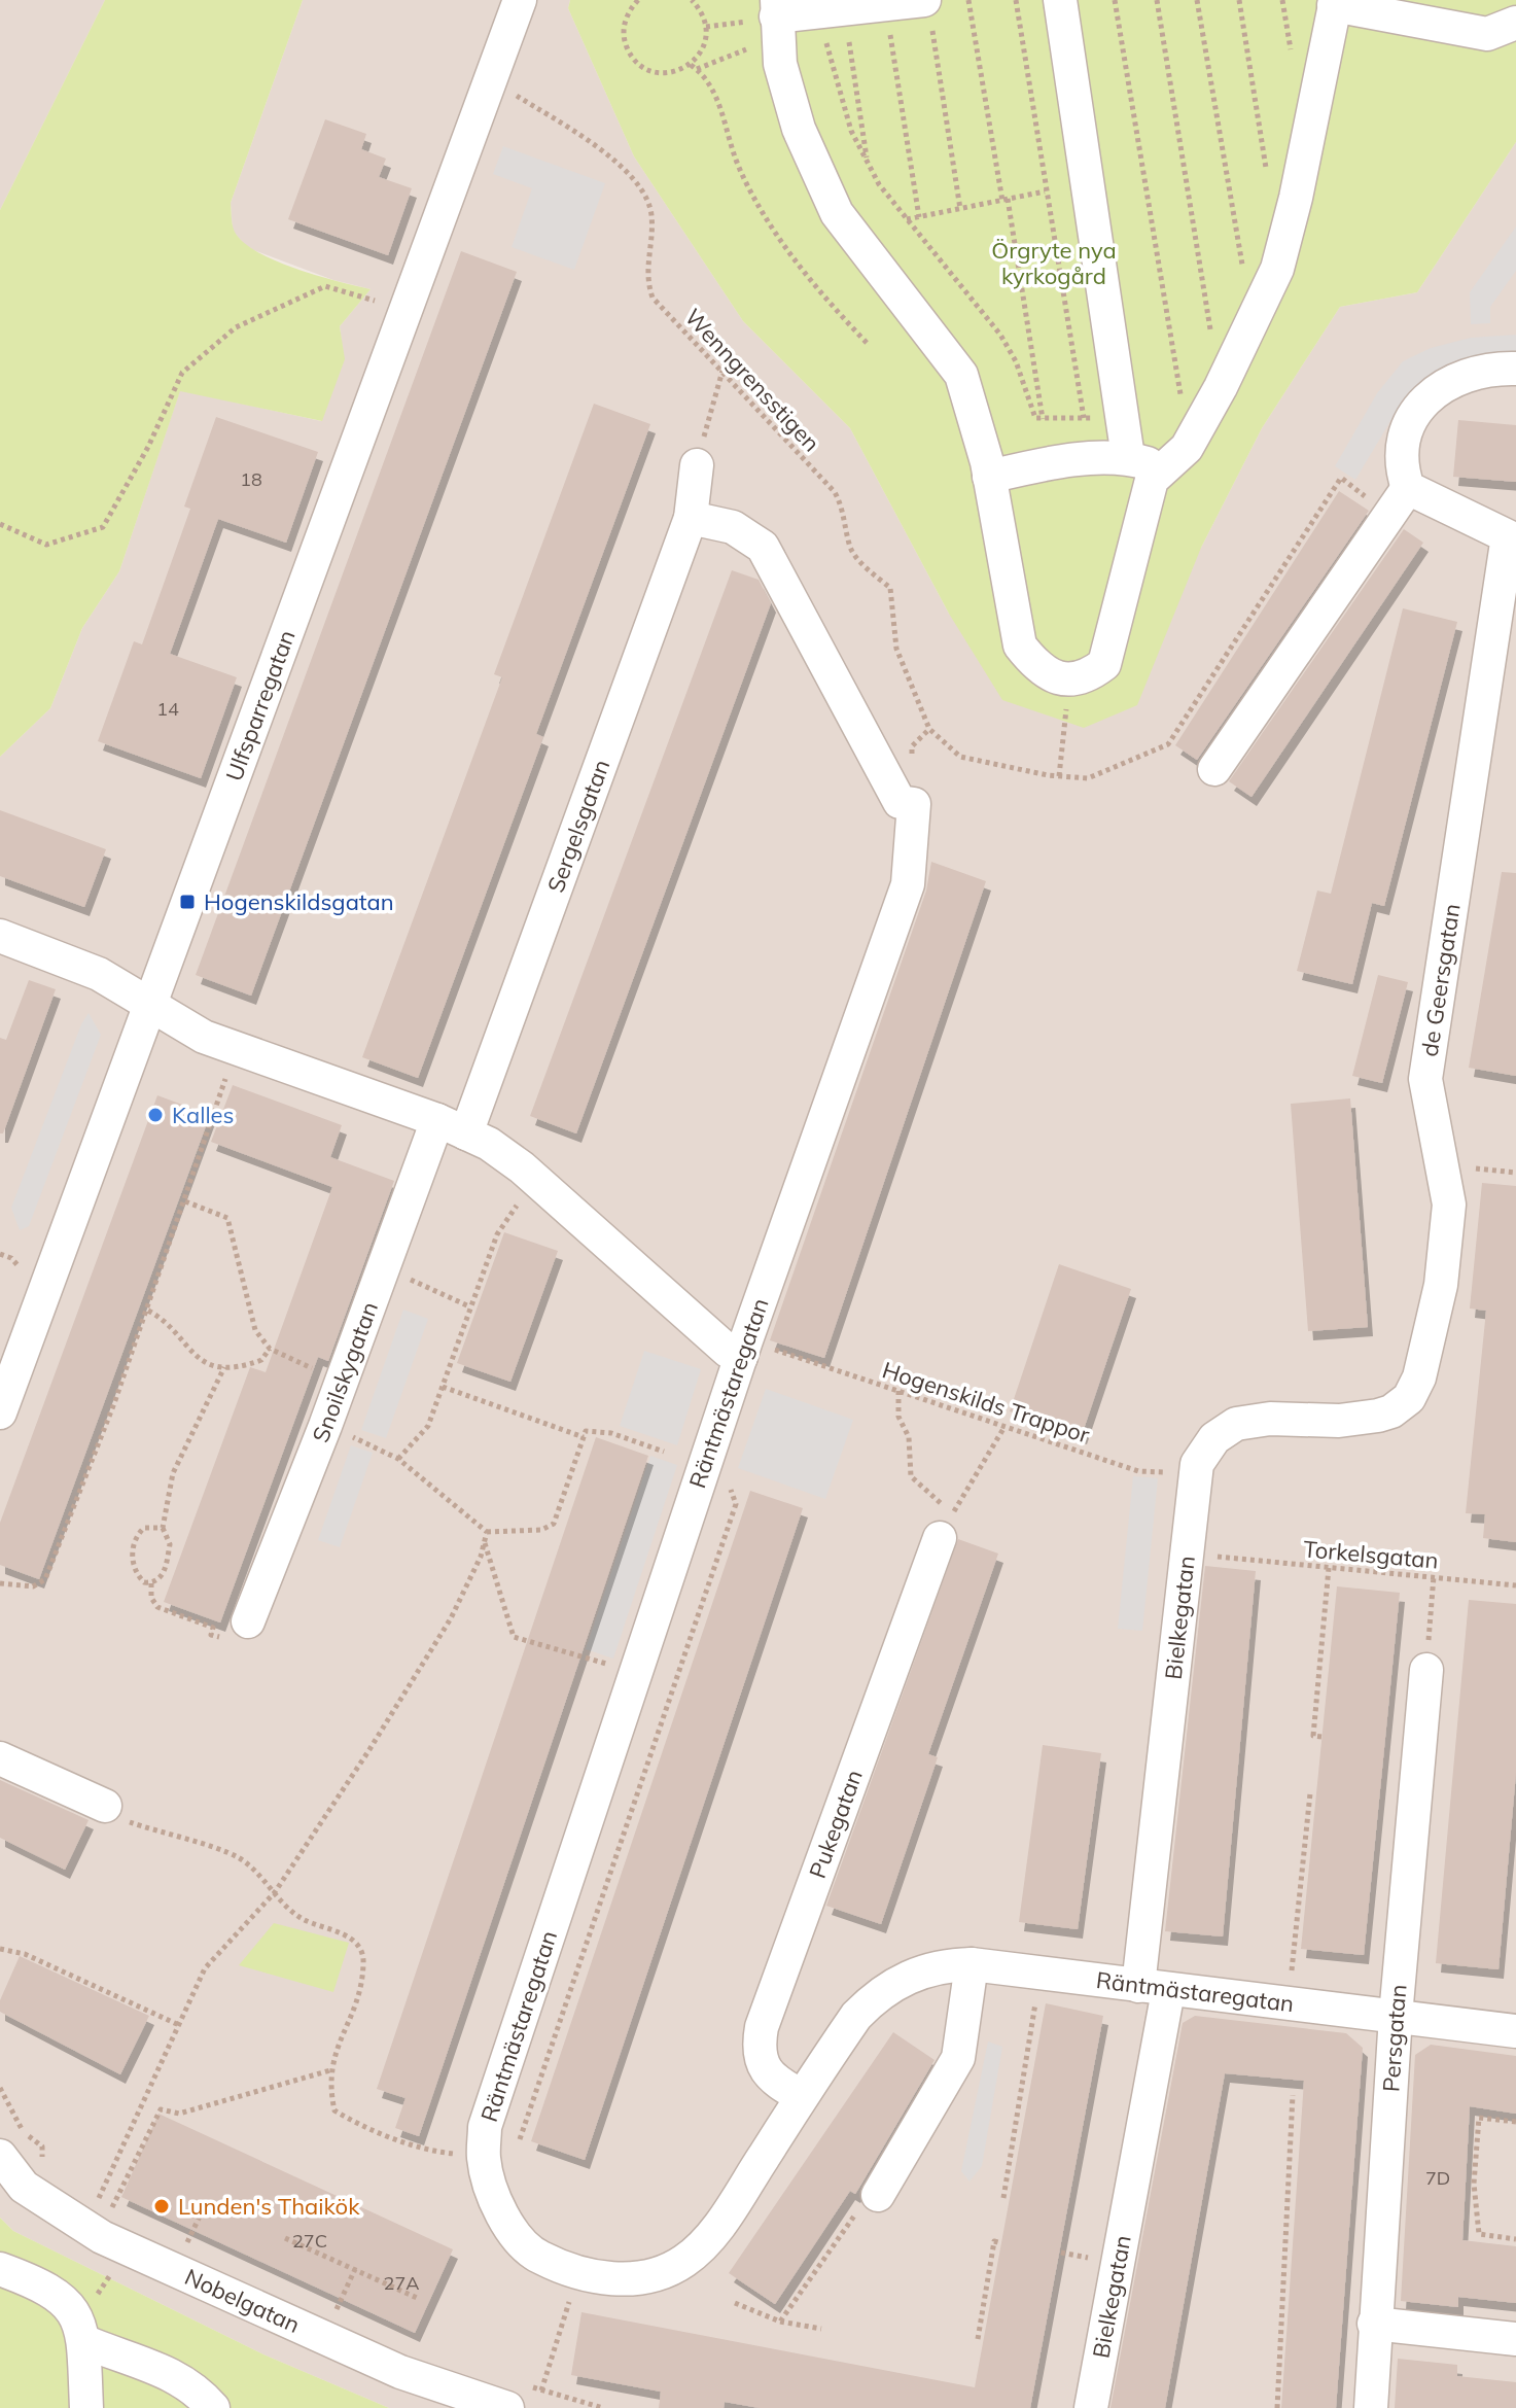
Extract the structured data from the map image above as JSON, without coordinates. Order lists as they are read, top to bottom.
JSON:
{
  "streets": {
    "street": [
      "Ulfsparregatan",
      "Sergelsgatan",
      "de Geersgatan",
      "Snoilskygatan",
      "Räntmästaregatan",
      "Bielkegatan",
      "Pukegatan",
      "Persgatan",
      "Nobelgatan"
    ],
    "path": ["Wenngrensstigen", "Hogenskilds Trappor", "Torkelsgatan"]
  },
  "crossings": [
    ["Sergelsgatan", "Snoilskygatan"],
    ["Sergelsgatan", "Räntmästaregatan"],
    ["de Geersgatan", "Bielkegatan"],
    ["Räntmästaregatan", "Hogenskilds Trappor"],
    ["Räntmästaregatan", "Bielkegatan"],
    ["Räntmästaregatan", "Pukegatan"],
    ["Räntmästaregatan", "Persgatan"],
    ["Hogenskilds Trappor", "Bielkegatan"]
  ],
  "parks": ["Örgryte nya kyrkogård"],
  "places": {
    "transit": ["Hogenskildsgatan"],
    "other": ["Kalles", "Lunden's Thaikök"]
  },
  "house_numbers": [
    "18",
    "14",
    "7D",
    "27C",
    "27A"
  ]
}
